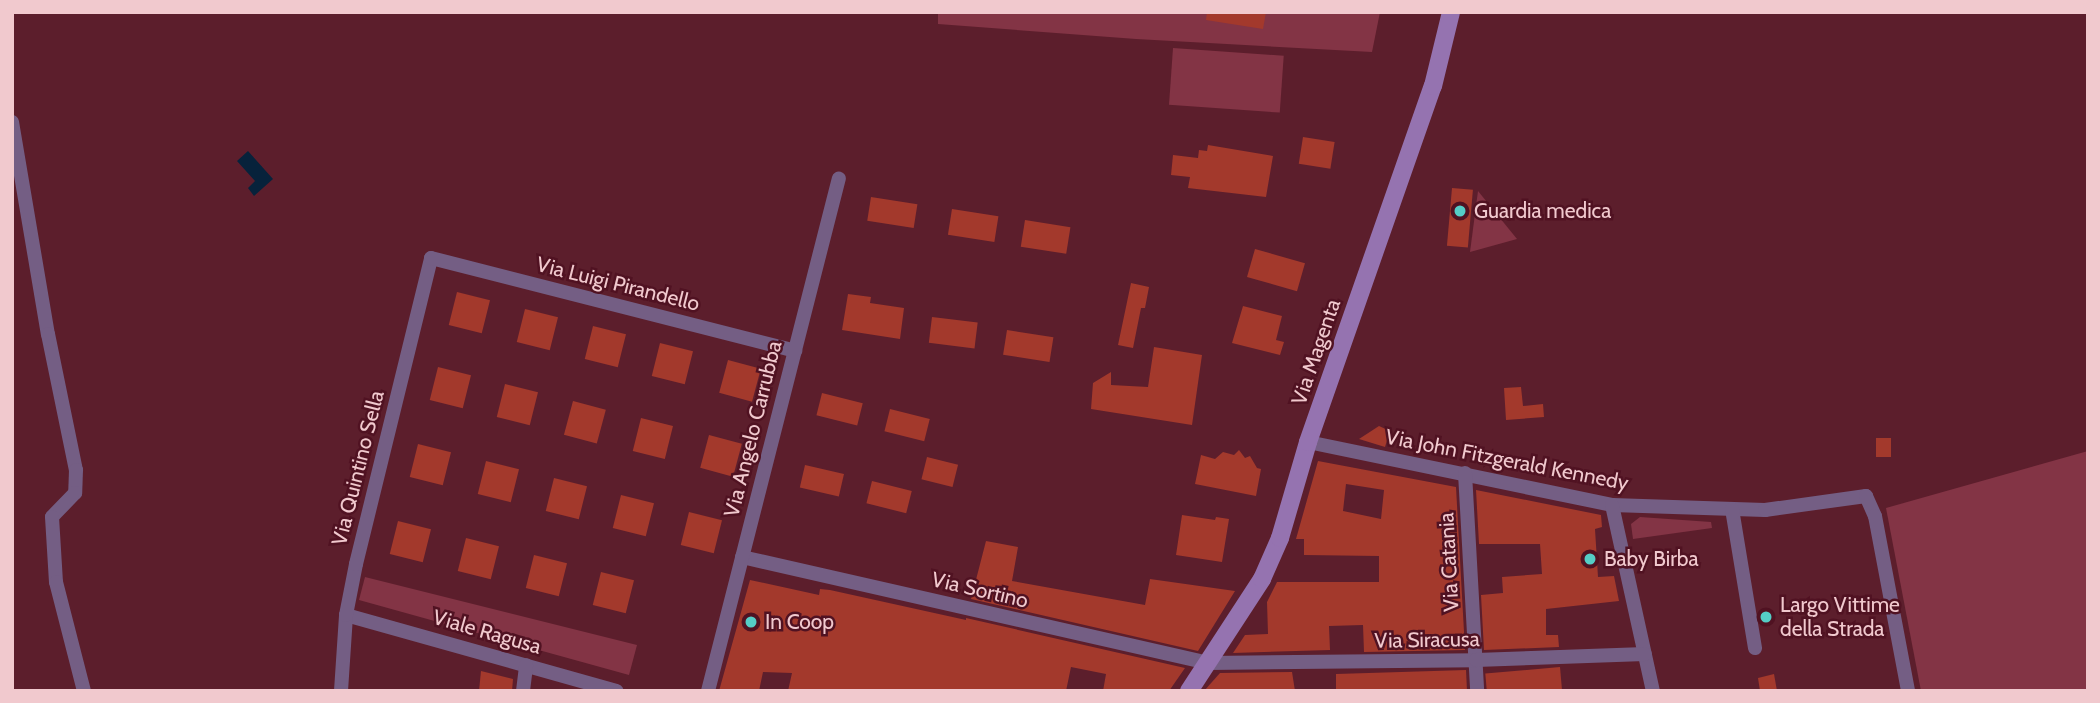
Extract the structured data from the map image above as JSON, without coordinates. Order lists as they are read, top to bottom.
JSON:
{
  "streets": {
    "street": [
      "Via Luigi Pirandello",
      "Via Magenta",
      "Via Angelo Carrubba",
      "Via John Fitzgerald Kennedy",
      "Via Quintino Sella",
      "Via Catania",
      "Via Sortino",
      "Viale Ragusa",
      "Via Siracusa"
    ]
  },
  "crossings": [
    ["Via Luigi Pirandello", "Via Angelo Carrubba"],
    ["Via Luigi Pirandello", "Via Quintino Sella"],
    ["Via Magenta", "Via John Fitzgerald Kennedy"],
    ["Via Magenta", "Via Sortino"],
    ["Via Magenta", "Via Siracusa"],
    ["Via Angelo Carrubba", "Via Sortino"],
    ["Via John Fitzgerald Kennedy", "Via Catania"],
    ["Via Quintino Sella", "Viale Ragusa"],
    ["Via Catania", "Via Siracusa"],
    ["Via Sortino", "Via Siracusa"]
  ],
  "places": [
    "Guardia medica",
    "Baby Birba",
    "Largo Vittime della Strada",
    "In Coop"
  ]
}
